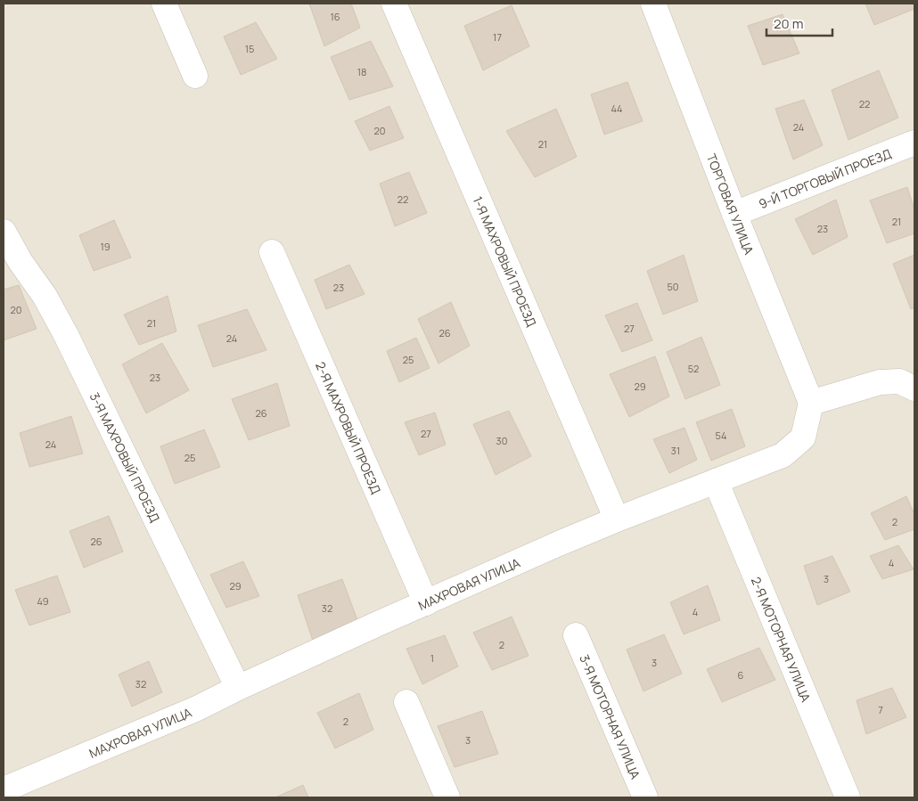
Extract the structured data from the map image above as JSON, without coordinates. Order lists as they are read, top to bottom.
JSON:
{
  "streets": {
    "street": [
      "9-Й ТОРГОВЫЙ ПРОЕЗД",
      "ТОРГОВАЯ УЛИЦА",
      "1-Я МАХРОВЫЙ ПРОЕЗД",
      "2-Я МАХРОВЫЙ ПРОЕЗД",
      "3-Я МАХРОВЫЙ ПРОЕЗД",
      "МАХРОВАЯ УЛИЦА",
      "2-Я МОТОРНАЯ УЛИЦА",
      "3-Я МОТОРНАЯ УЛИЦА"
    ]
  },
  "crossings": [
    ["9-Й ТОРГОВЫЙ ПРОЕЗД", "ТОРГОВАЯ УЛИЦА"],
    ["ТОРГОВАЯ УЛИЦА", "МАХРОВАЯ УЛИЦА"],
    ["1-Я МАХРОВЫЙ ПРОЕЗД", "МАХРОВАЯ УЛИЦА"],
    ["2-Я МАХРОВЫЙ ПРОЕЗД", "МАХРОВАЯ УЛИЦА"],
    ["3-Я МАХРОВЫЙ ПРОЕЗД", "МАХРОВАЯ УЛИЦА"],
    ["МАХРОВАЯ УЛИЦА", "2-Я МОТОРНАЯ УЛИЦА"]
  ],
  "house_numbers": [
    "16",
    "17",
    "15",
    "18",
    "22",
    "44",
    "24",
    "20",
    "21",
    "22",
    "21",
    "23",
    "19",
    "50",
    "23",
    "20",
    "21",
    "27",
    "26",
    "24",
    "25",
    "52",
    "23",
    "29",
    "26",
    "27",
    "54",
    "30",
    "24",
    "31",
    "25",
    "2",
    "26",
    "4",
    "3",
    "29",
    "49",
    "32",
    "4",
    "2",
    "1",
    "3",
    "6",
    "32",
    "7",
    "2",
    "3"
  ],
  "scale_bar": "20 m"
}
